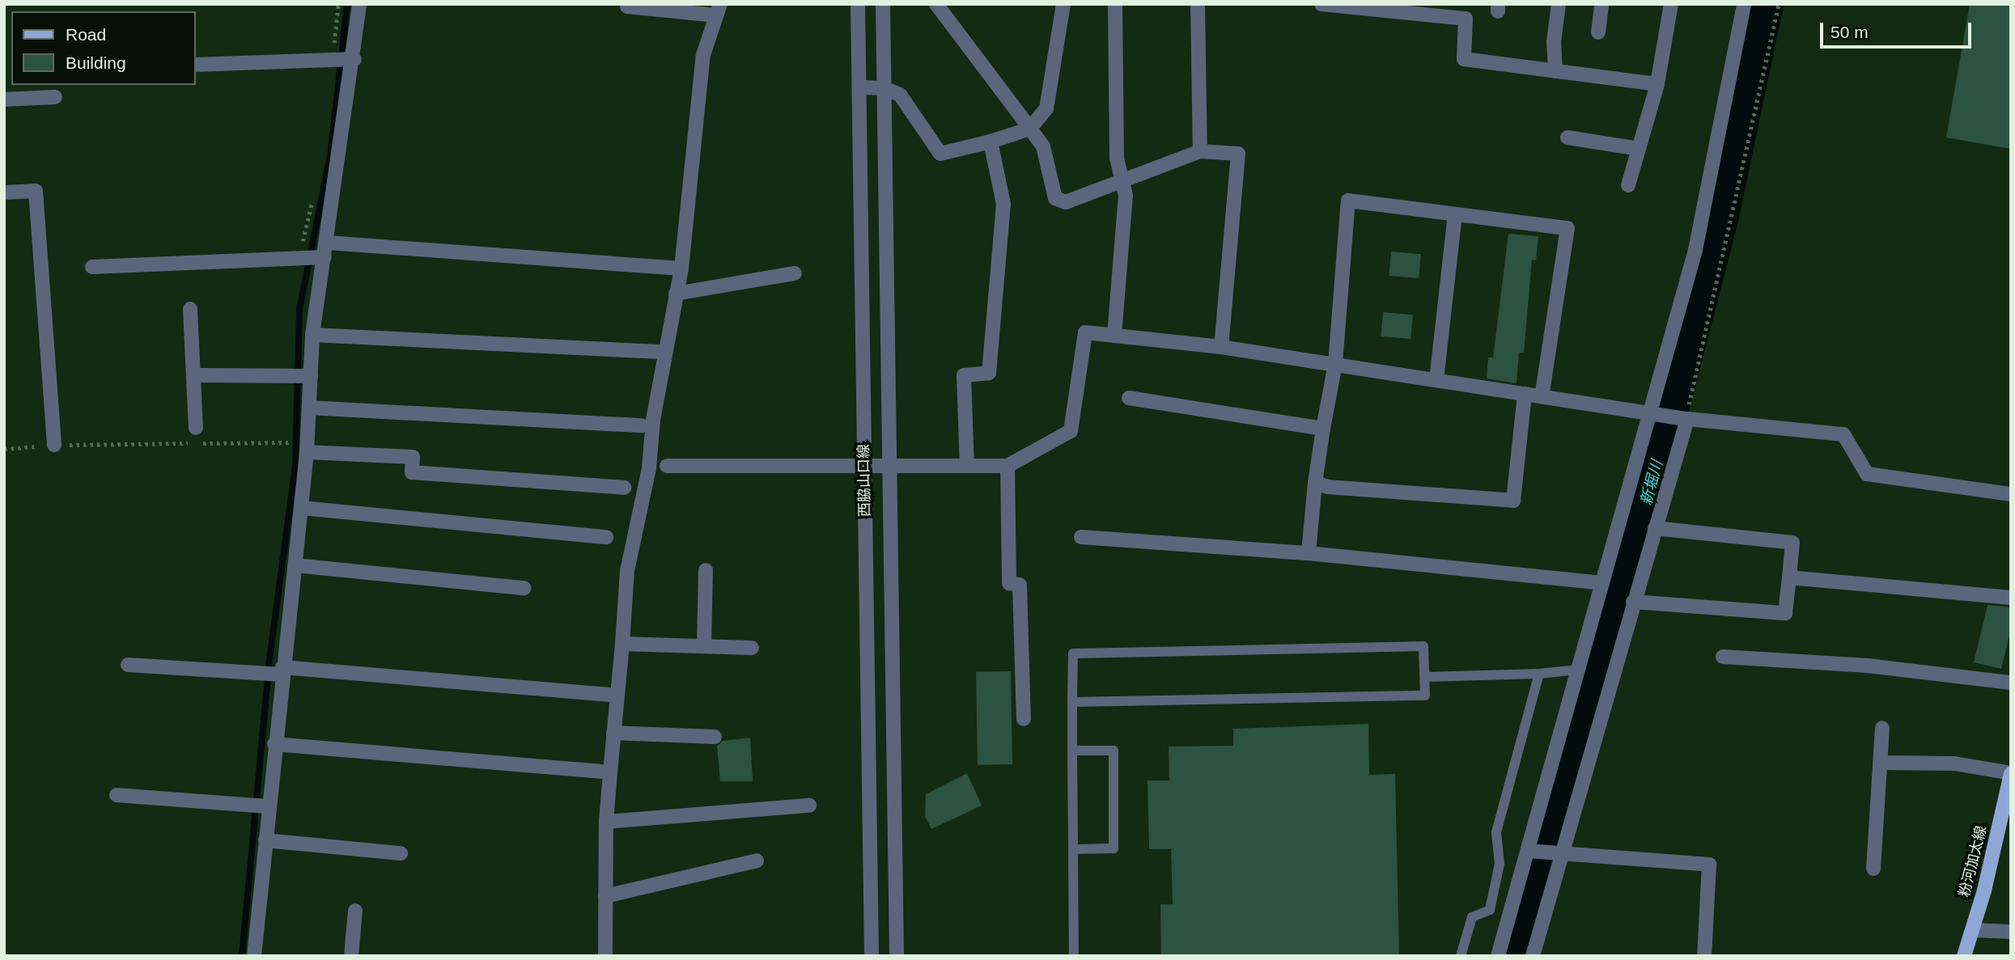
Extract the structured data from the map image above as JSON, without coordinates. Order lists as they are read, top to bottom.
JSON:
{
  "streets": {
    "main road": ["粉河加太線"],
    "street": ["西脇山口線"]
  },
  "water": ["新堀川"],
  "legend": ["Road", "Building"],
  "scale_bar": "50 m"
}
